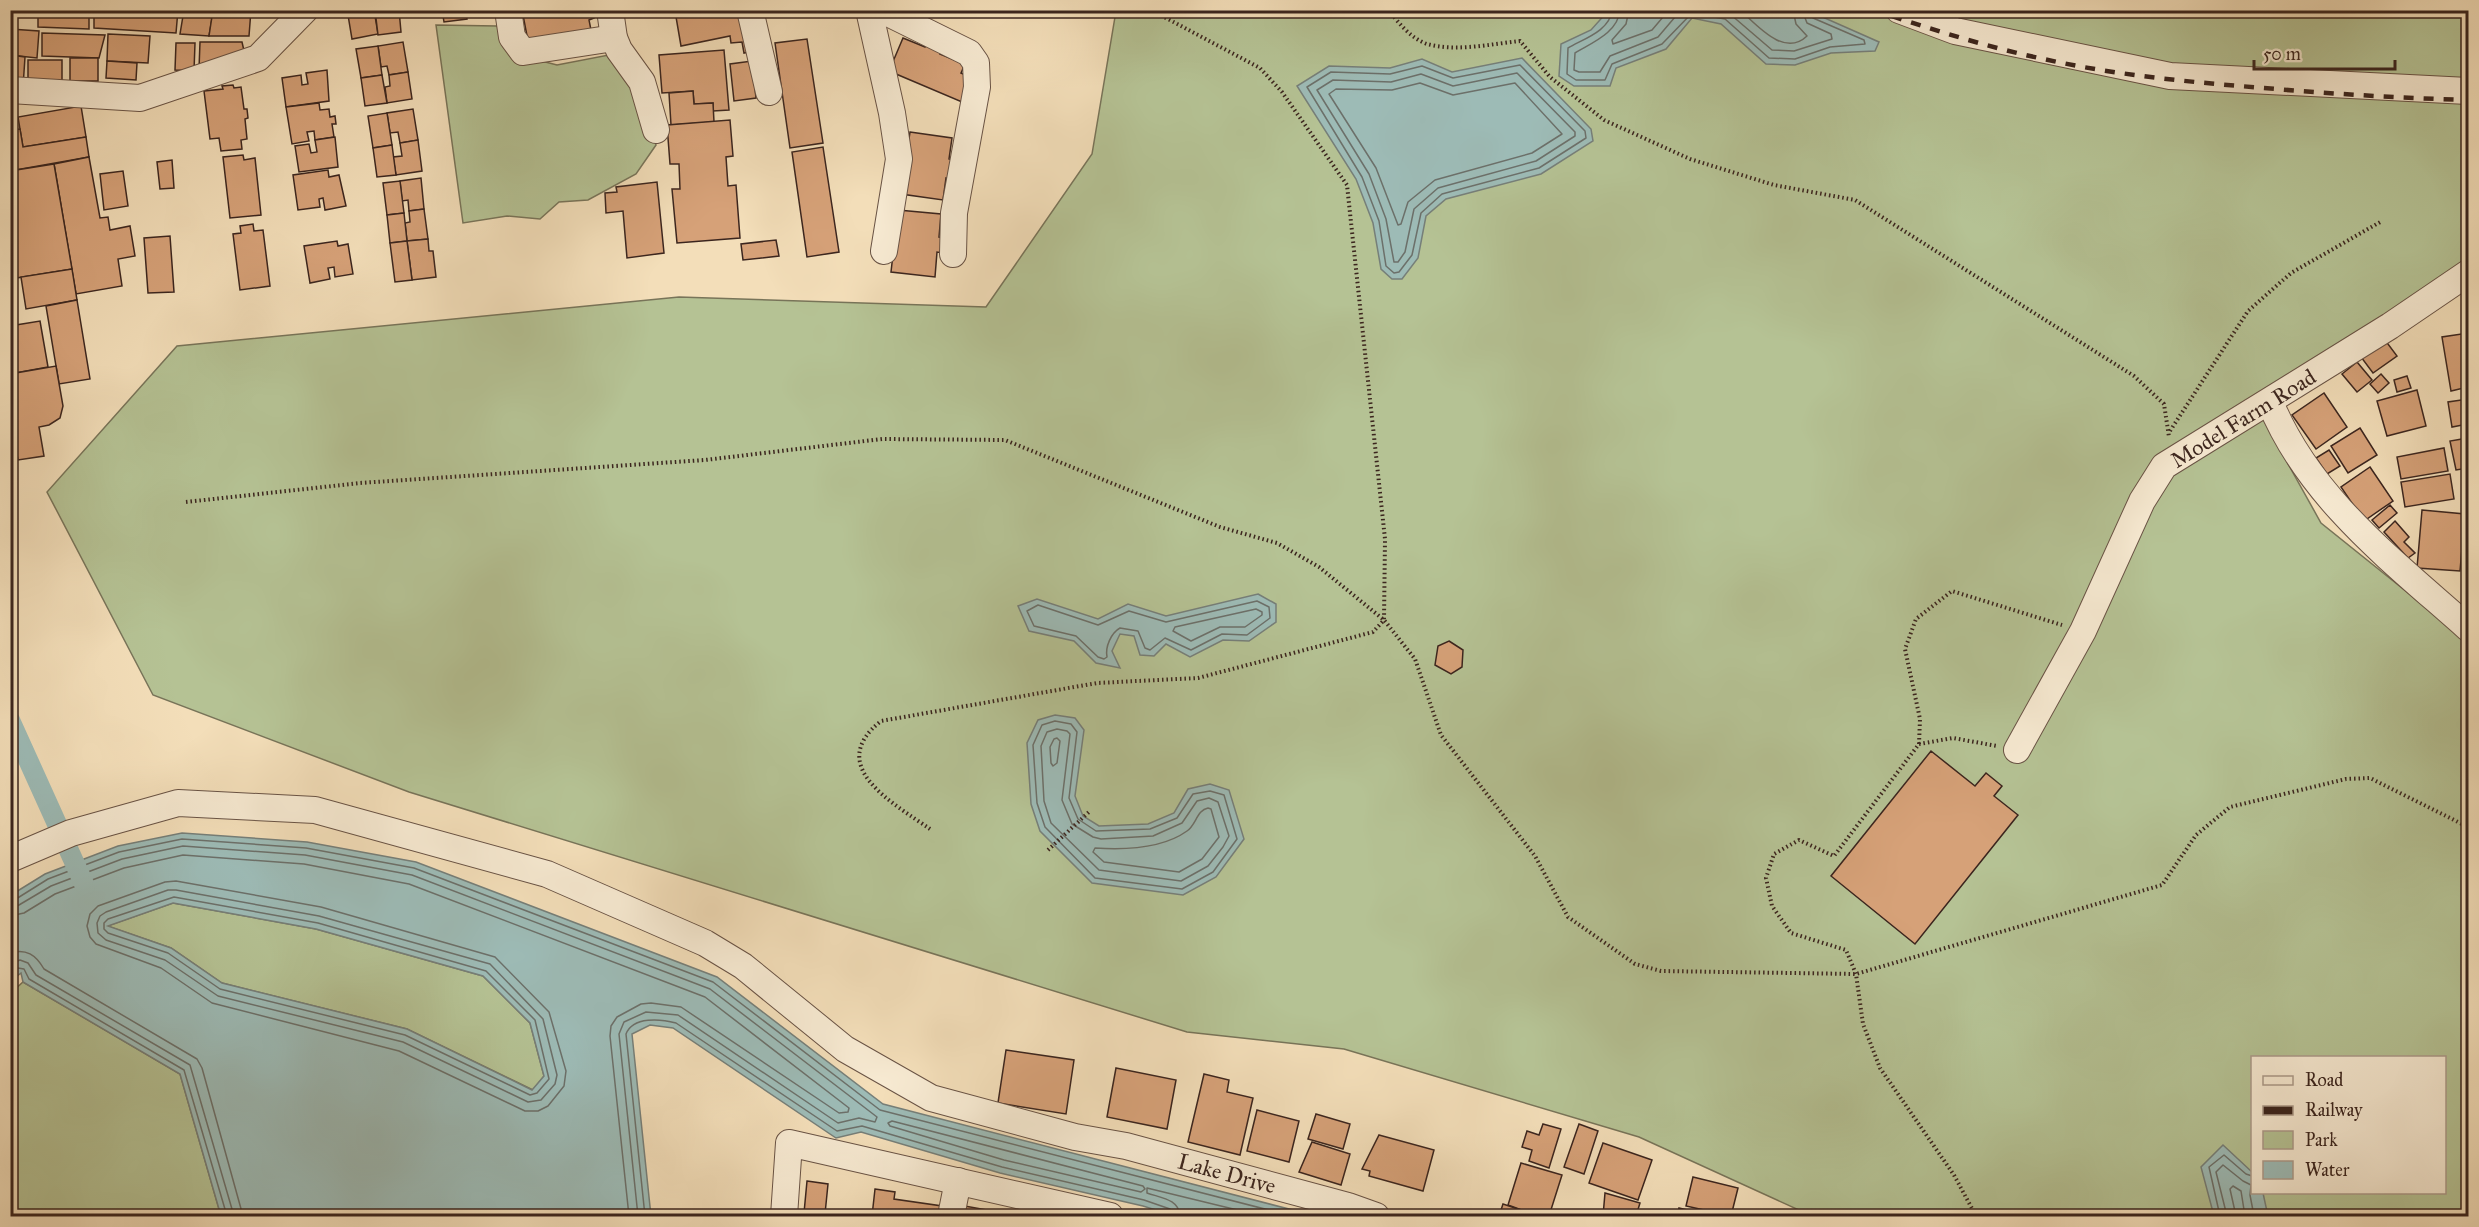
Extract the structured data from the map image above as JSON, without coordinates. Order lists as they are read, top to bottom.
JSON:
{
  "streets": {
    "street": ["Model Farm Road", "Lake Drive"]
  },
  "legend": [
    "Road",
    "Railway",
    "Park",
    "Water"
  ],
  "scale_bar": "50 m"
}
